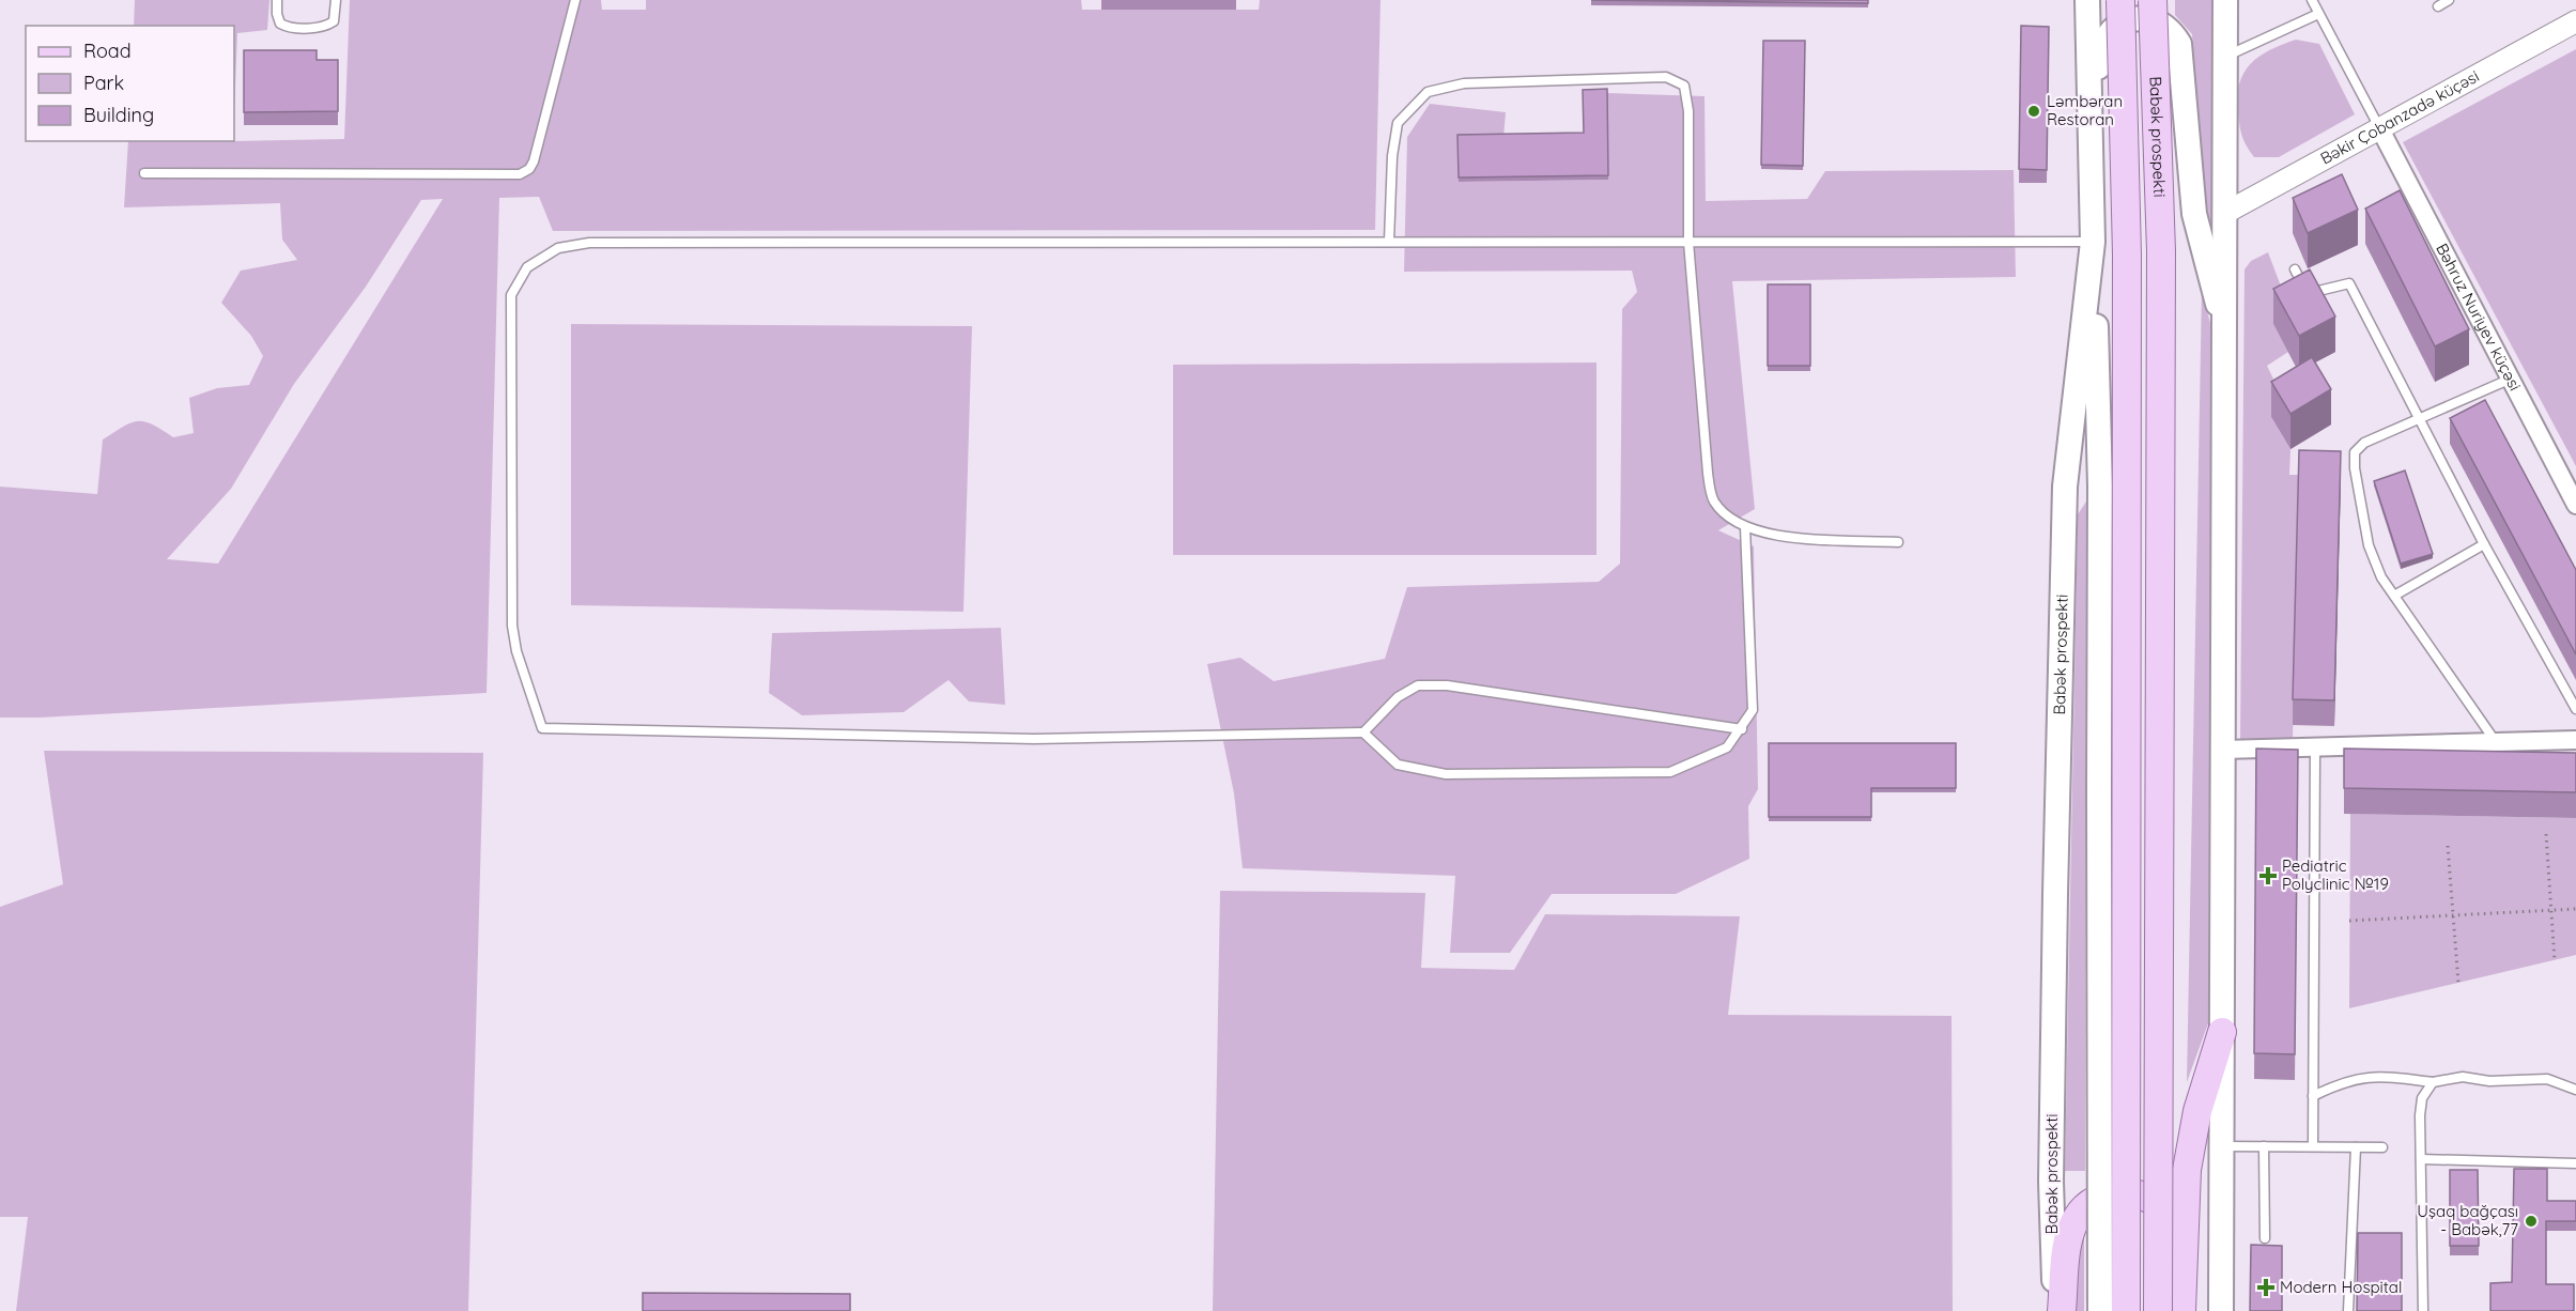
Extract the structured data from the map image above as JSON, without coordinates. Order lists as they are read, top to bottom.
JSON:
{
  "streets": {
    "main road": ["Babək prospekti"],
    "street": ["Bəkir Çobanzadə küçəsi", "Bəhruz Nuriyev küçəsi"]
  },
  "crossings": [
    ["Bəkir Çobanzadə küçəsi", "Bəhruz Nuriyev küçəsi"]
  ],
  "places": {
    "other": ["Ləmbəran Restoran", "Uşaq bağçası - Babək,77"],
    "health": ["Pediatric Polyclinic №19", "Modern Hospital"]
  },
  "legend": ["Road", "Park", "Building"]
}
